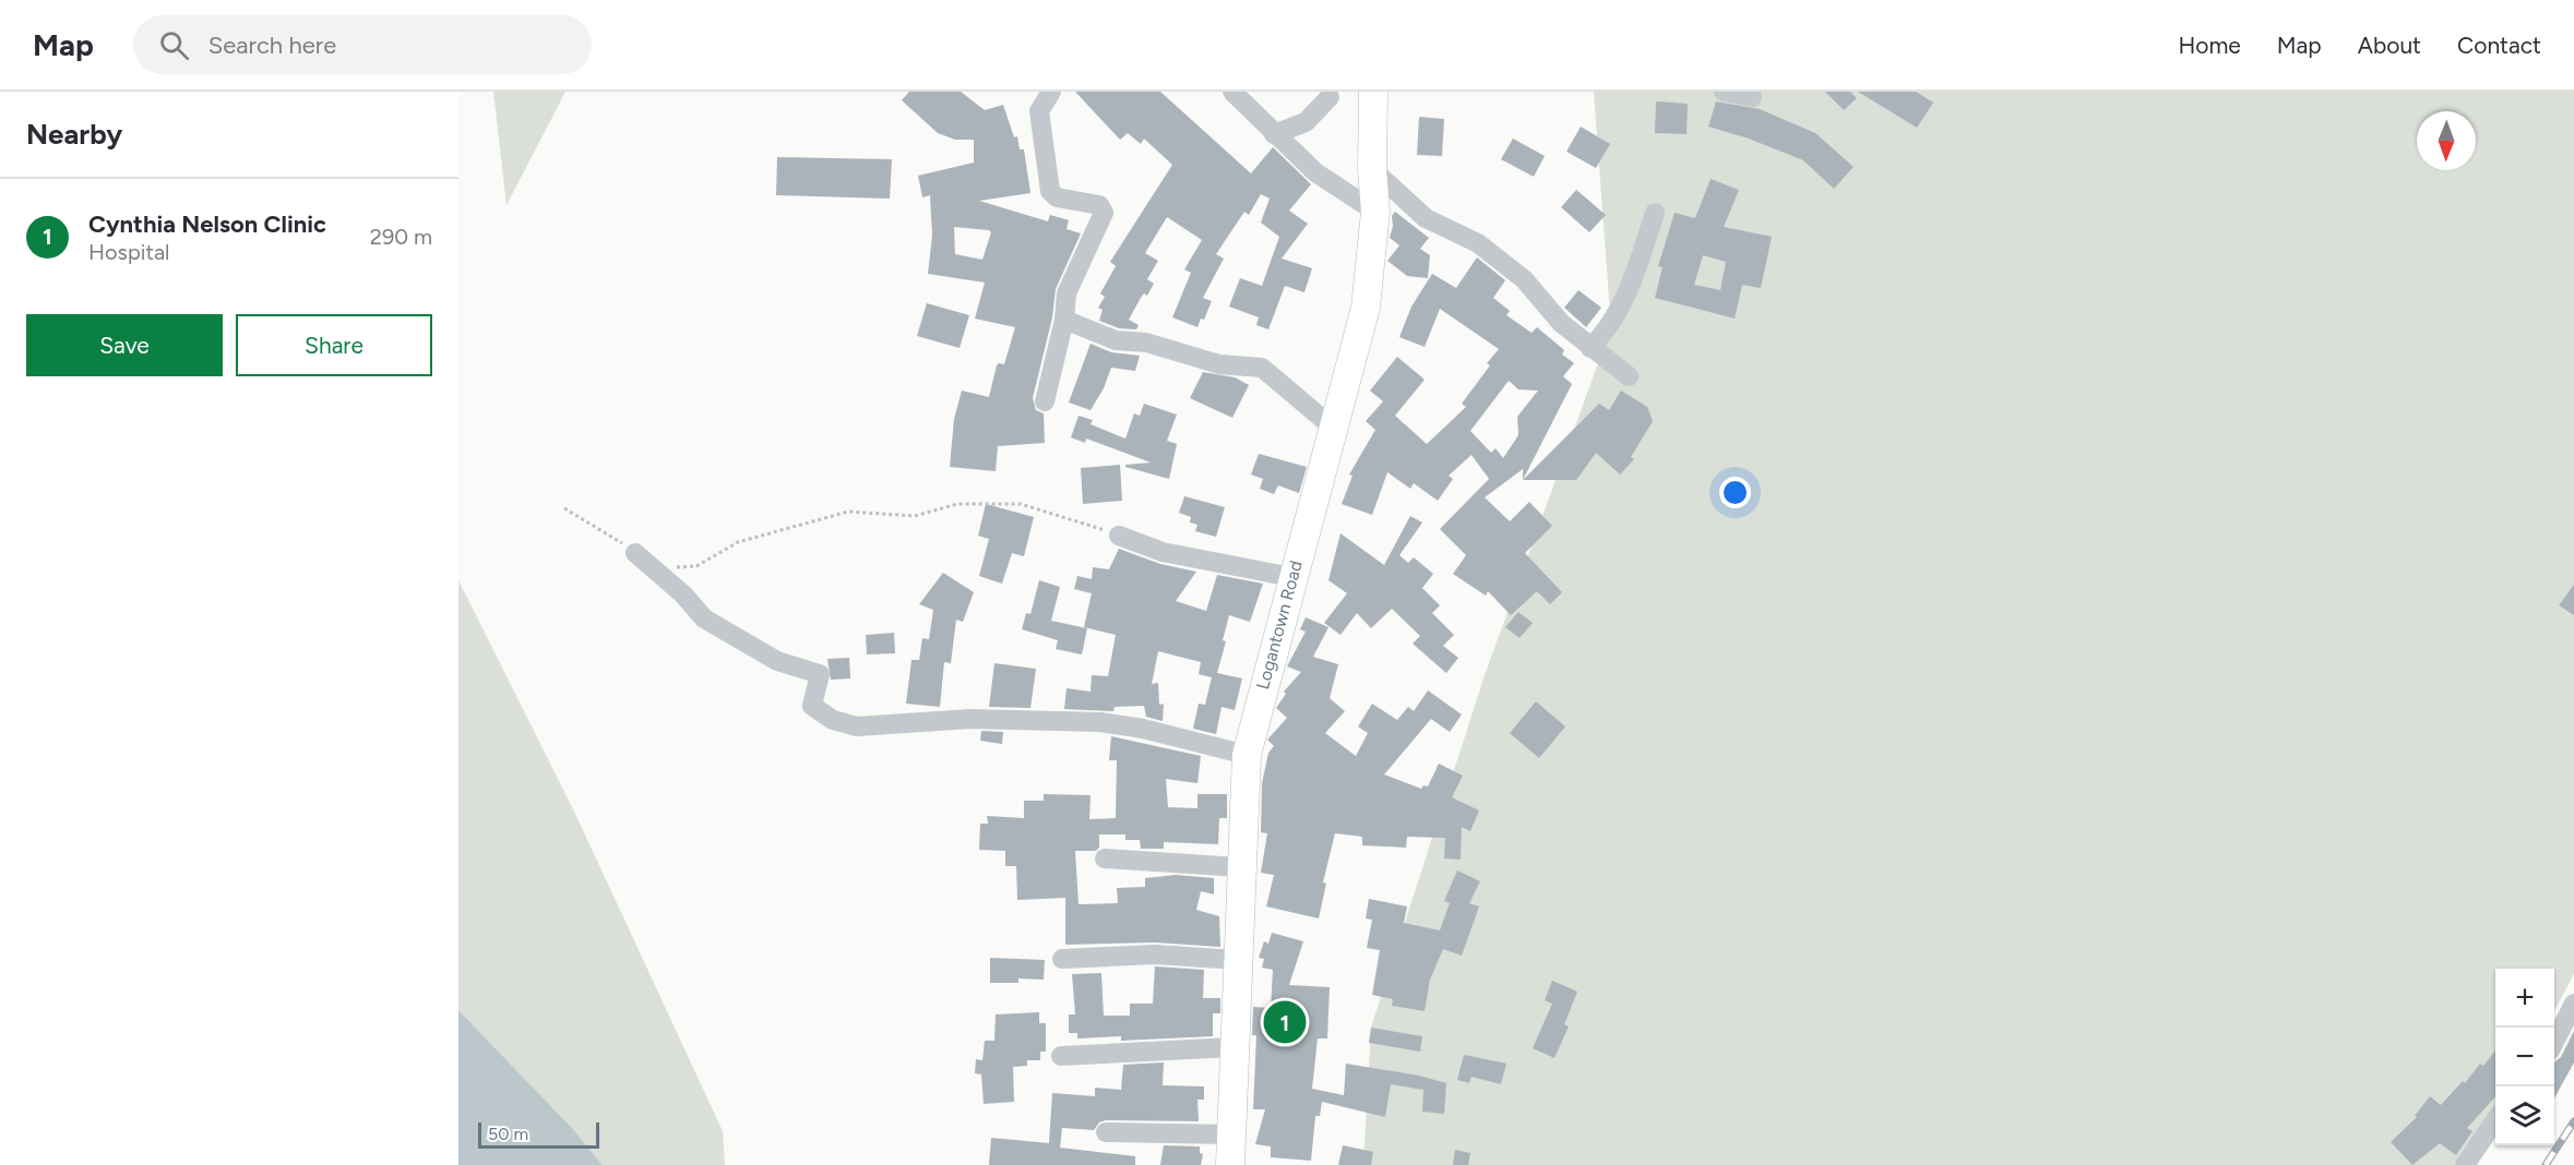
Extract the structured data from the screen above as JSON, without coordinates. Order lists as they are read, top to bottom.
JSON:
{
  "streets": {
    "street": ["Logantown Road"]
  },
  "scale_bar": "50 m",
  "north": "bottom",
  "page": {
    "header": "Map",
    "search": "Search here",
    "nav": [
      "Home",
      "Map",
      "About",
      "Contact"
    ],
    "heading": "Nearby",
    "list": [
      {
        "mark": "1",
        "name": "Cynthia Nelson Clinic",
        "note": "Hospital",
        "value": "290 m"
      }
    ],
    "buttons": ["Save", "Share"],
    "map_buttons": ["+", "−"],
    "pins": "1",
    "scale": "50 m"
  }
}
